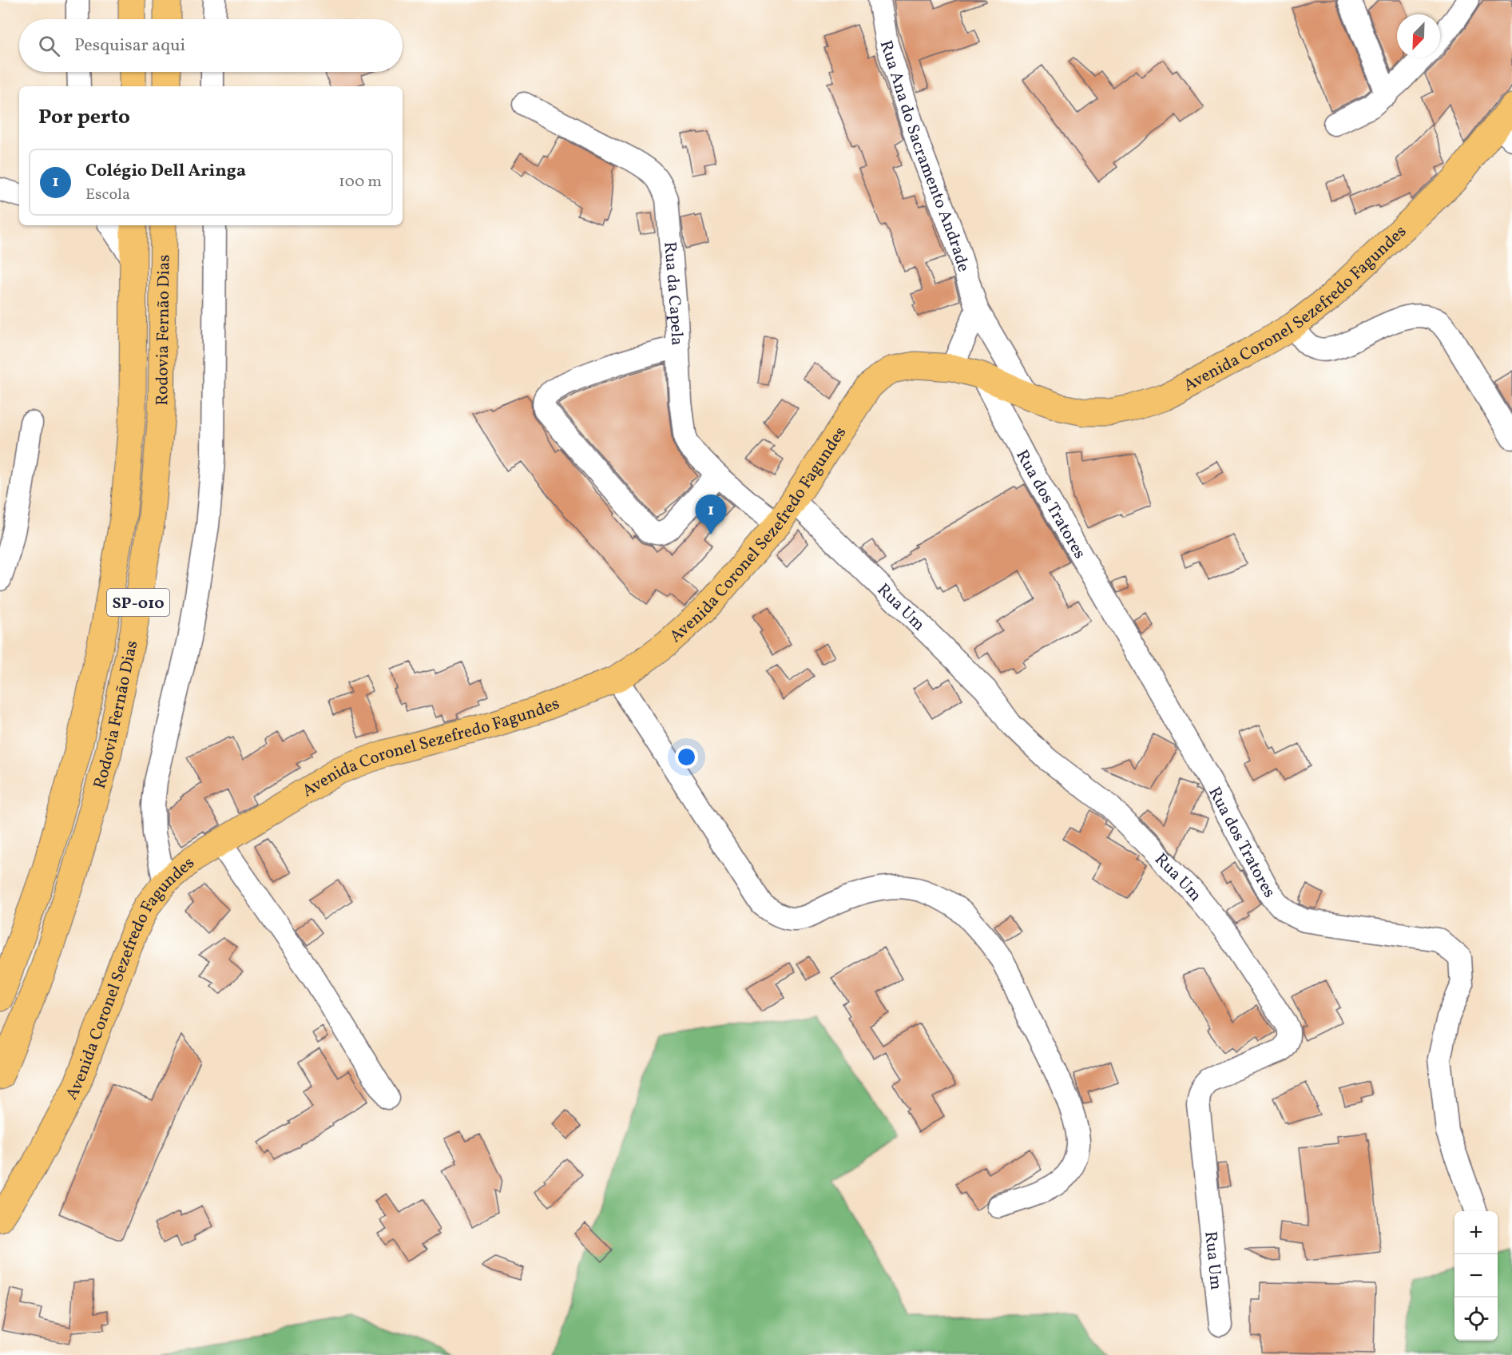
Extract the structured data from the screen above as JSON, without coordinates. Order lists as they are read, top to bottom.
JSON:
{
  "streets": {
    "main road": ["Avenida Coronel Sezefredo Fagundes", "Rodovia Fernão Dias", "SP-010"],
    "street": [
      "Rua Ana do Sacramento Andrade",
      "Rua da Capela",
      "Rua dos Tratores",
      "Rua Um"
    ]
  },
  "crossings": [
    ["Rua da Capela", "Avenida Coronel Sezefredo Fagundes"],
    ["Avenida Coronel Sezefredo Fagundes", "Rua dos Tratores"],
    ["Avenida Coronel Sezefredo Fagundes", "Rua Um"]
  ],
  "north": "bottom left",
  "page": {
    "search": "Pesquisar aqui",
    "heading": "Por perto",
    "list": [
      {
        "mark": "1",
        "name": "Colégio Dell Aringa",
        "note": "Escola",
        "value": "100 m"
      }
    ],
    "pins": "1",
    "map_buttons": ["+", "−"]
  }
}
